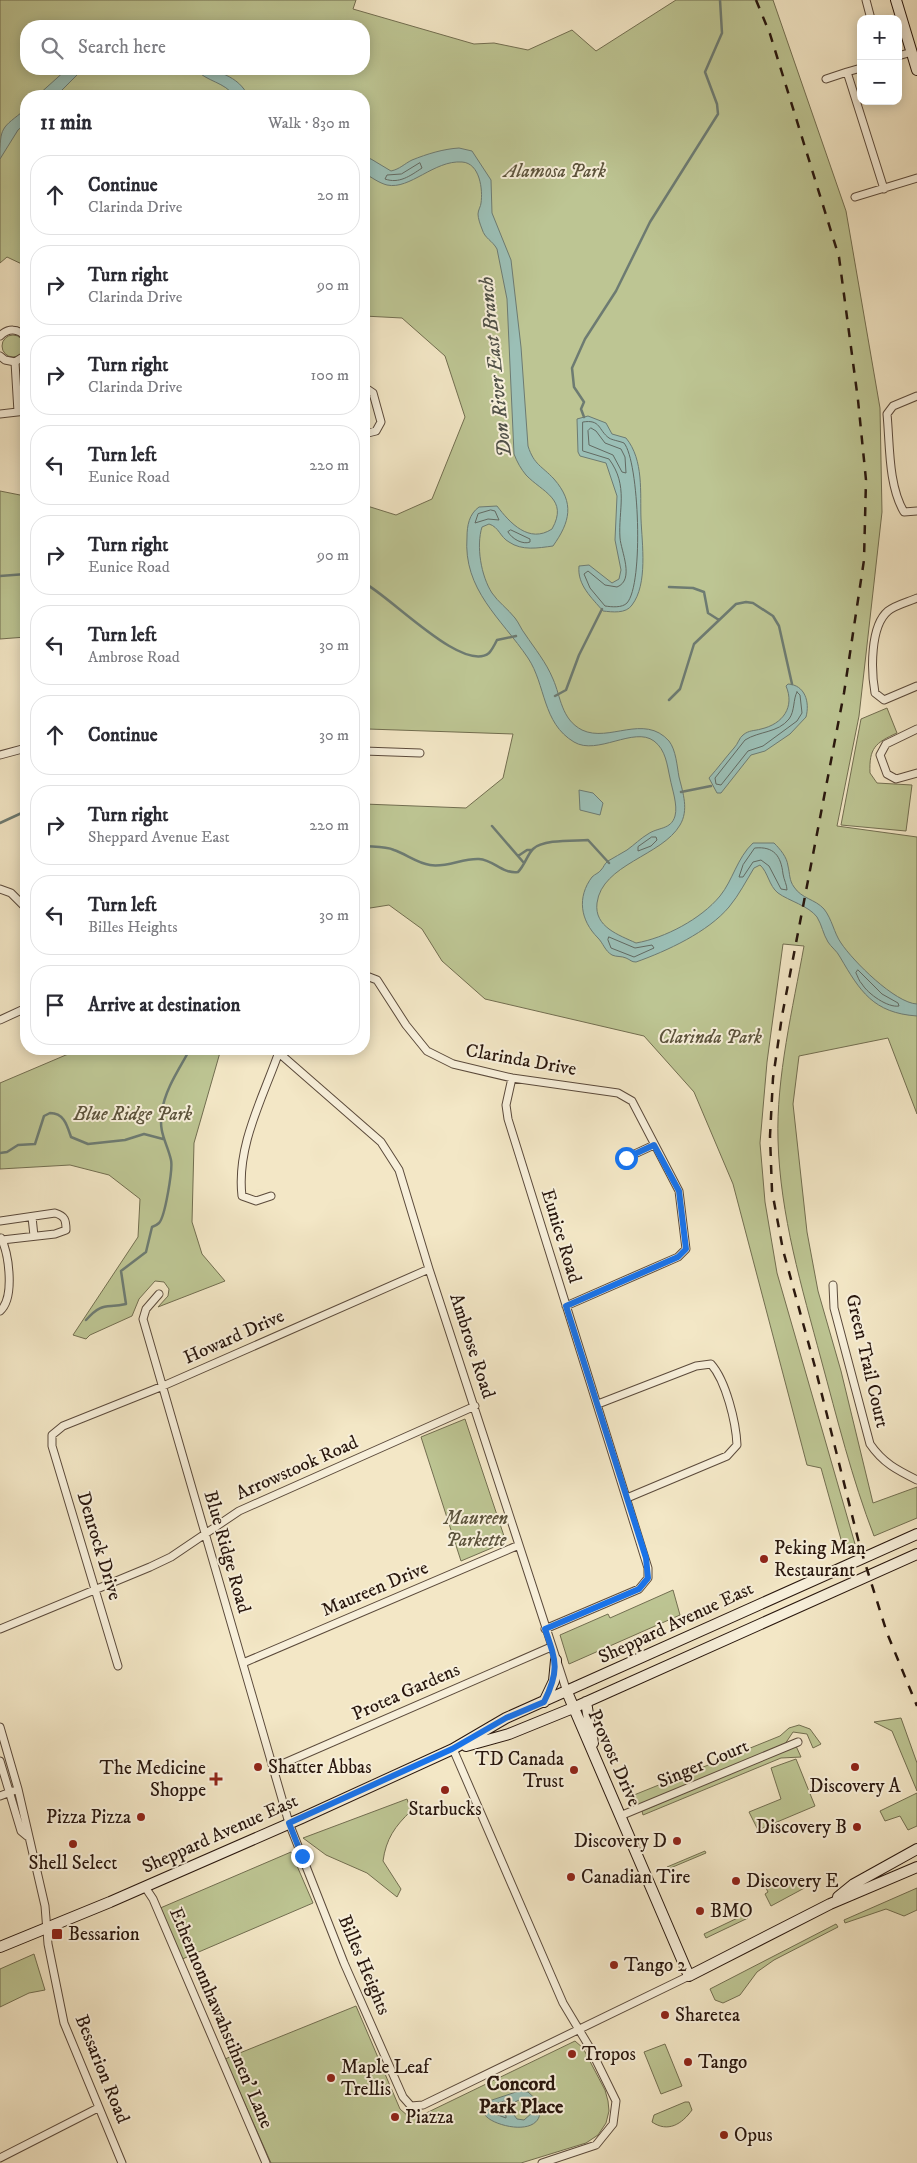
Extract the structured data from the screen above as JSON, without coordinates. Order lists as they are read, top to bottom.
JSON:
{
  "streets": {
    "main road": ["Sheppard Avenue East", "Provost Drive"],
    "street": [
      "Clarinda Drive",
      "Eunice Road",
      "Howard Drive",
      "Ambrose Road",
      "Green Trail Court",
      "Arrowstook Road",
      "Denrock Drive",
      "Blue Ridge Road",
      "Maureen Drive",
      "Protea Gardens",
      "Singer Court",
      "Billes Heights",
      "Ethennonnhawahstihnen' Lane",
      "Bessarion Road"
    ]
  },
  "crossings": [
    ["Clarinda Drive", "Eunice Road"],
    ["Eunice Road", "Ambrose Road"],
    ["Howard Drive", "Ambrose Road"],
    ["Howard Drive", "Denrock Drive"],
    ["Howard Drive", "Blue Ridge Road"],
    ["Ambrose Road", "Arrowstook Road"],
    ["Ambrose Road", "Maureen Drive"],
    ["Ambrose Road", "Sheppard Avenue East"],
    ["Ambrose Road", "Protea Gardens"],
    ["Ambrose Road", "Provost Drive"],
    ["Arrowstook Road", "Denrock Drive"],
    ["Arrowstook Road", "Blue Ridge Road"],
    ["Blue Ridge Road", "Maureen Drive"],
    ["Blue Ridge Road", "Sheppard Avenue East"],
    ["Blue Ridge Road", "Protea Gardens"],
    ["Blue Ridge Road", "Billes Heights"],
    ["Sheppard Avenue East", "Provost Drive"],
    ["Sheppard Avenue East", "Billes Heights"],
    ["Sheppard Avenue East", "Ethennonnhawahstihnen' Lane"],
    ["Sheppard Avenue East", "Bessarion Road"],
    ["Provost Drive", "Singer Court"]
  ],
  "districts": ["Concord Park Place"],
  "water": ["Don River East Branch"],
  "parks": [
    "Alamosa Park",
    "Clarinda Park",
    "Blue Ridge Park",
    "Maureen Parkette"
  ],
  "places": {
    "other": [
      "Peking Man Restaurant",
      "Shatter Abbas",
      "Discovery A",
      "TD Canada Trust",
      "Starbucks",
      "Pizza Pizza",
      "Discovery B",
      "Discovery D",
      "Shell Select",
      "Canadian Tire",
      "Discovery E",
      "BMO",
      "Tango 2",
      "Sharetea",
      "Tropos",
      "Tango",
      "Maple Leaf Trellis",
      "Piazza",
      "Opus"
    ],
    "health": ["The Medicine Shoppe"],
    "transit": ["Bessarion"]
  },
  "page": {
    "map_buttons": ["+", "−"],
    "search": "Search here",
    "heading": ["11 min", "Walk · 830 m"],
    "list": [
      ["Continue", "Clarinda Drive", "20 m"],
      ["Turn right", "Clarinda Drive", "90 m"],
      ["Turn right", "Clarinda Drive", "100 m"],
      ["Turn left", "Eunice Road", "220 m"],
      ["Turn right", "Eunice Road", "90 m"],
      ["Turn left", "Ambrose Road", "30 m"],
      ["Continue", "30 m"],
      ["Turn right", "Sheppard Avenue East", "220 m"],
      ["Turn left", "Billes Heights", "30 m"],
      "Arrive at destination"
    ]
  }
}
